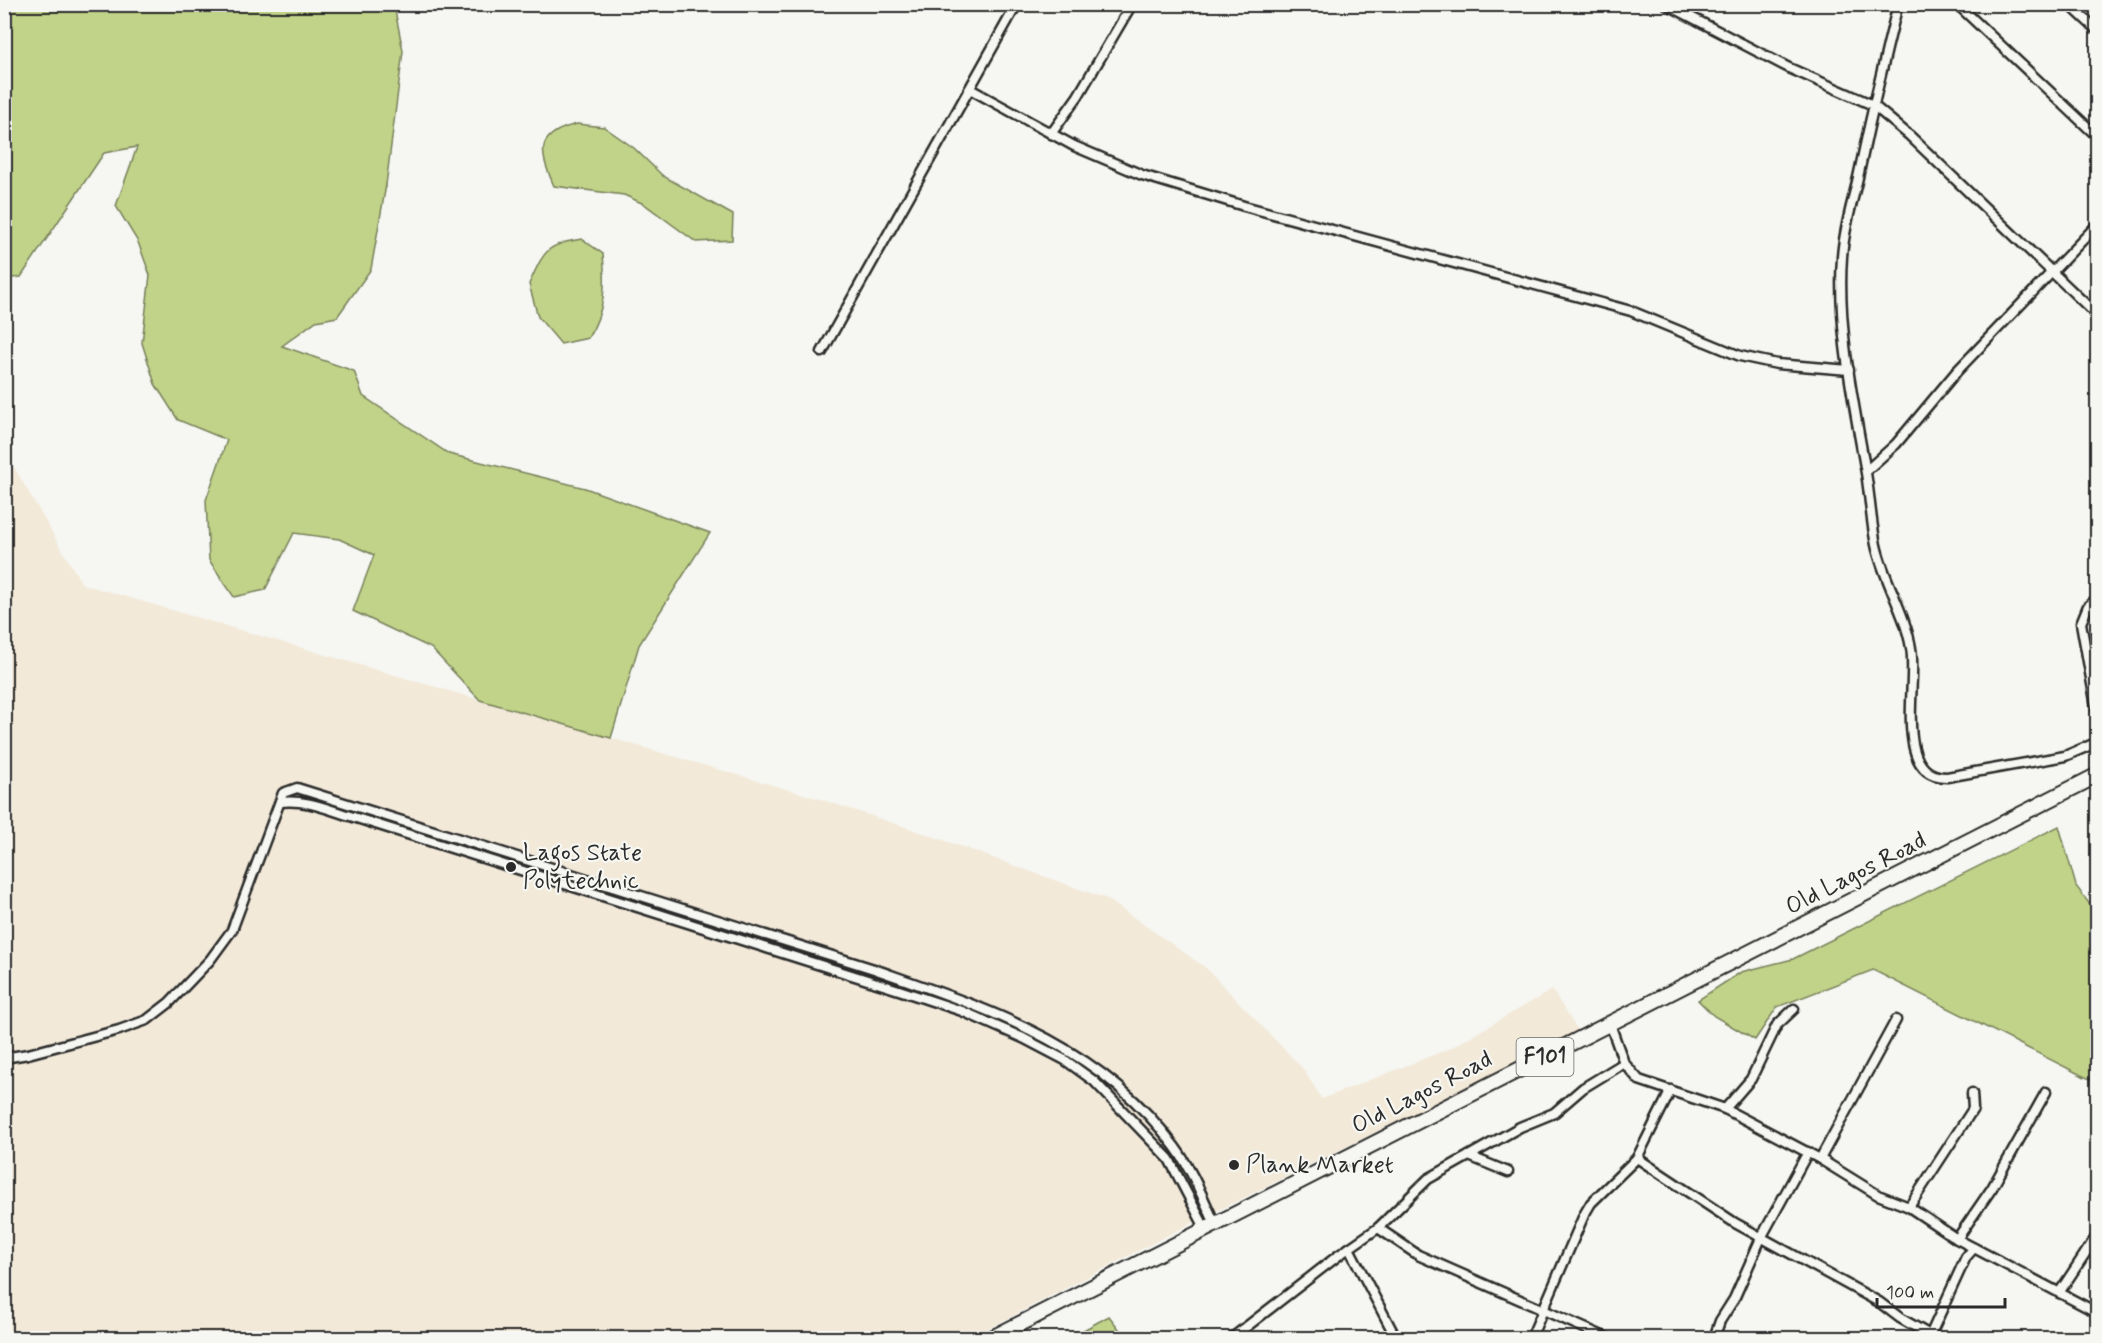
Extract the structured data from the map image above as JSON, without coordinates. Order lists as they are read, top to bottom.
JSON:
{
  "streets": {
    "main road": ["Old Lagos Road", "F101"]
  },
  "places": ["Lagos State Polytechnic", "Plank Market"],
  "scale_bar": "100 m"
}
